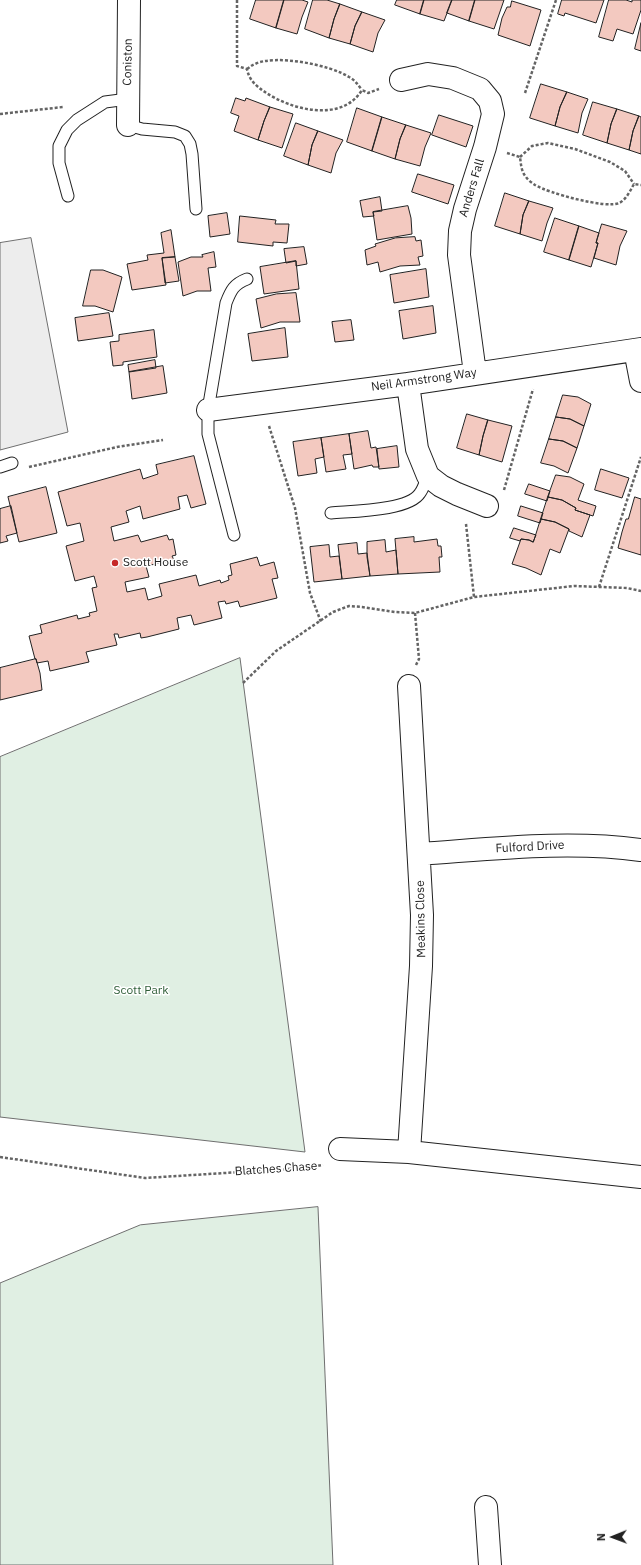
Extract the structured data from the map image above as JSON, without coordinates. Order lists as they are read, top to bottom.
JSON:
{
  "streets": {
    "street": [
      "Coniston",
      "Anders Fall",
      "Neil Armstrong Way",
      "Fulford Drive",
      "Meakins Close"
    ],
    "path": ["Blatches Chase"]
  },
  "crossings": [
    ["Anders Fall", "Neil Armstrong Way"],
    ["Fulford Drive", "Meakins Close"]
  ],
  "parks": ["Scott Park"],
  "places": ["Scott House"],
  "north": "left"
}
